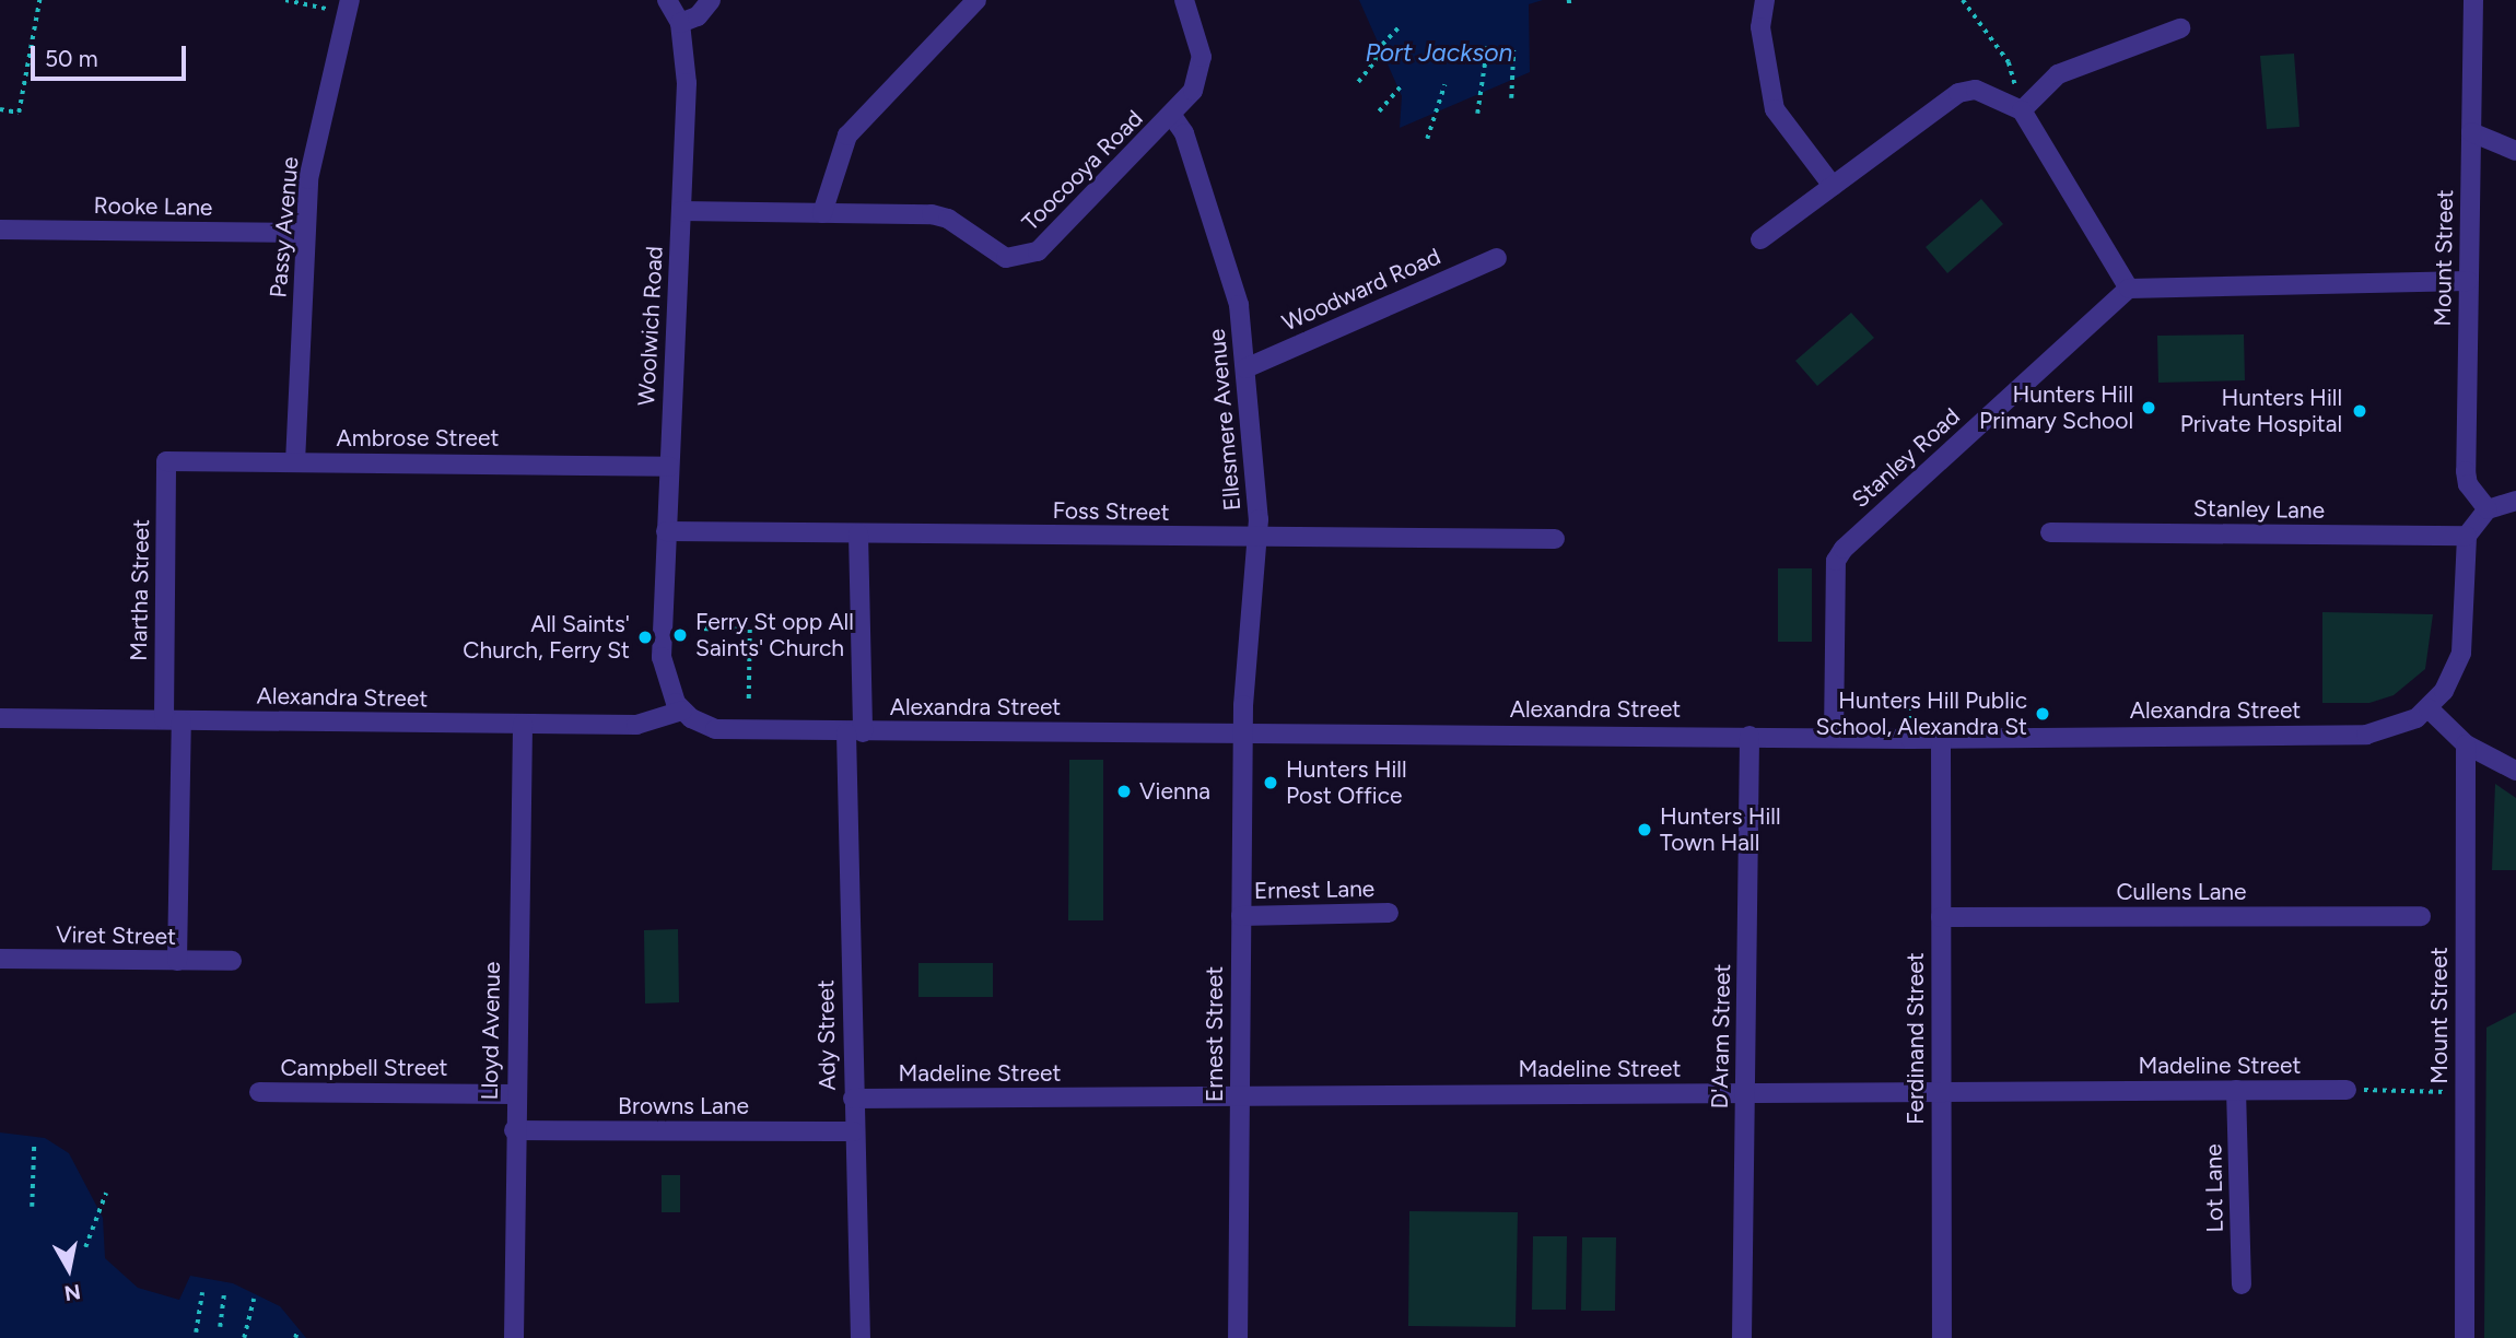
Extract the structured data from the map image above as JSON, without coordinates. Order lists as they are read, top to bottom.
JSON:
{
  "streets": {
    "street": [
      "Toocooya Road",
      "Rooke Lane",
      "Passy Avenue",
      "Mount Street",
      "Woodward Road",
      "Woolwich Road",
      "Ellesmere Avenue",
      "Ambrose Street",
      "Stanley Road",
      "Stanley Lane",
      "Foss Street",
      "Martha Street",
      "Alexandra Street",
      "Ernest Lane",
      "Cullens Lane",
      "Viret Street",
      "Lloyd Avenue",
      "Ernest Street",
      "Ady Street",
      "D'Aram Street",
      "Ferdinand Street",
      "Madeline Street",
      "Campbell Street",
      "Browns Lane",
      "Lot Lane"
    ]
  },
  "crossings": [
    ["Toocooya Road", "Woolwich Road"],
    ["Toocooya Road", "Ellesmere Avenue"],
    ["Rooke Lane", "Passy Avenue"],
    ["Passy Avenue", "Ambrose Street"],
    ["Woodward Road", "Ellesmere Avenue"],
    ["Woolwich Road", "Ambrose Street"],
    ["Woolwich Road", "Foss Street"],
    ["Woolwich Road", "Alexandra Street"],
    ["Ellesmere Avenue", "Foss Street"],
    ["Ellesmere Avenue", "Alexandra Street"],
    ["Ellesmere Avenue", "Ernest Street"],
    ["Ambrose Street", "Martha Street"],
    ["Stanley Road", "Alexandra Street"],
    ["Stanley Lane", "Alexandra Street"],
    ["Foss Street", "Ady Street"],
    ["Martha Street", "Alexandra Street"],
    ["Martha Street", "Viret Street"],
    ["Alexandra Street", "Lloyd Avenue"],
    ["Alexandra Street", "Ernest Street"],
    ["Alexandra Street", "Ady Street"],
    ["Alexandra Street", "D'Aram Street"],
    ["Alexandra Street", "Ferdinand Street"],
    ["Ernest Lane", "Ernest Street"],
    ["Cullens Lane", "Ferdinand Street"],
    ["Lloyd Avenue", "Campbell Street"],
    ["Lloyd Avenue", "Browns Lane"],
    ["Ernest Street", "Madeline Street"],
    ["Ady Street", "Madeline Street"],
    ["Ady Street", "Browns Lane"],
    ["D'Aram Street", "Madeline Street"],
    ["Ferdinand Street", "Madeline Street"],
    ["Madeline Street", "Lot Lane"]
  ],
  "water": ["Port Jackson"],
  "places": [
    "Hunters Hill Primary School",
    "Hunters Hill Private Hospital",
    "Ferry St opp All Saints' Church",
    "All Saints' Church, Ferry St",
    "Hunters Hill Public School, Alexandra St",
    "Hunters Hill Post Office",
    "Vienna",
    "Hunters Hill Town Hall"
  ],
  "scale_bar": "50 m",
  "north": "bottom"
}
